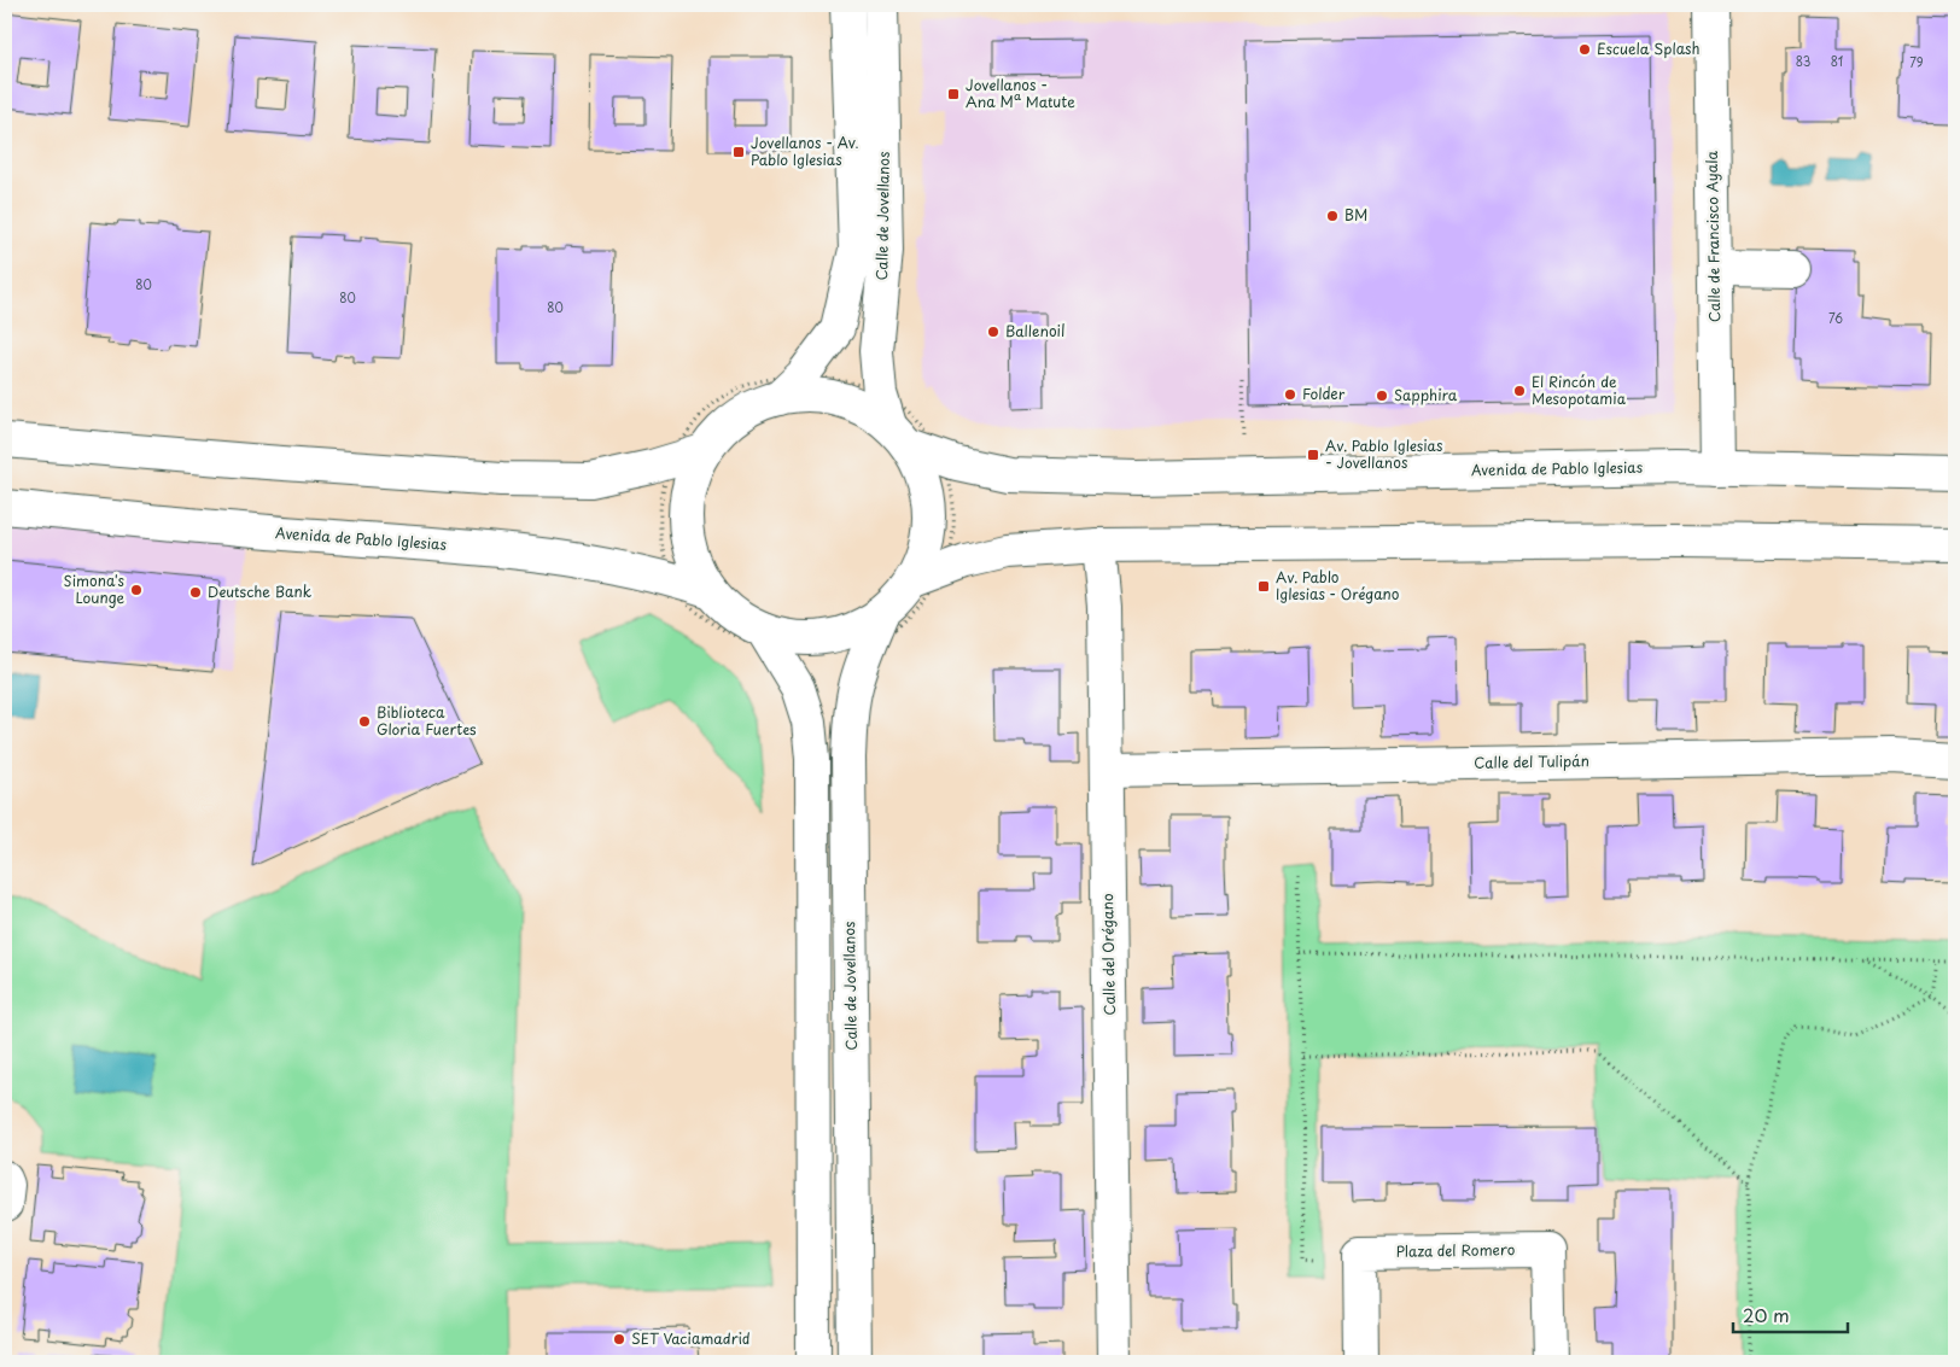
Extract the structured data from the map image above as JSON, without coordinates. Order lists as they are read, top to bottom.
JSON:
{
  "streets": {
    "street": [
      "Calle de Jovellanos",
      "Calle de Francisco Ayala",
      "Avenida de Pablo Iglesias",
      "Calle del Tulipán",
      "Calle del Orégano",
      "Plaza del Romero"
    ]
  },
  "crossings": [
    ["Calle de Jovellanos", "Avenida de Pablo Iglesias"],
    ["Calle de Francisco Ayala", "Avenida de Pablo Iglesias"],
    ["Calle del Tulipán", "Calle del Orégano"]
  ],
  "places": {
    "other": [
      "Escuela Splash",
      "BM",
      "Ballenoil",
      "El Rincón de Mesopotamia",
      "Folder",
      "Sapphira",
      "Simona's Lounge",
      "Deutsche Bank",
      "Biblioteca Gloria Fuertes",
      "SET Vaciamadrid"
    ],
    "transit": [
      "Jovellanos - Ana Mª Matute",
      "Jovellanos - Av. Pablo Iglesias",
      "Av. Pablo Iglesias - Jovellanos",
      "Av. Pablo Iglesias - Orégano"
    ]
  },
  "house_numbers": [
    "83",
    "81",
    "79",
    "80",
    "80",
    "80",
    "76"
  ],
  "scale_bar": "20 m"
}
